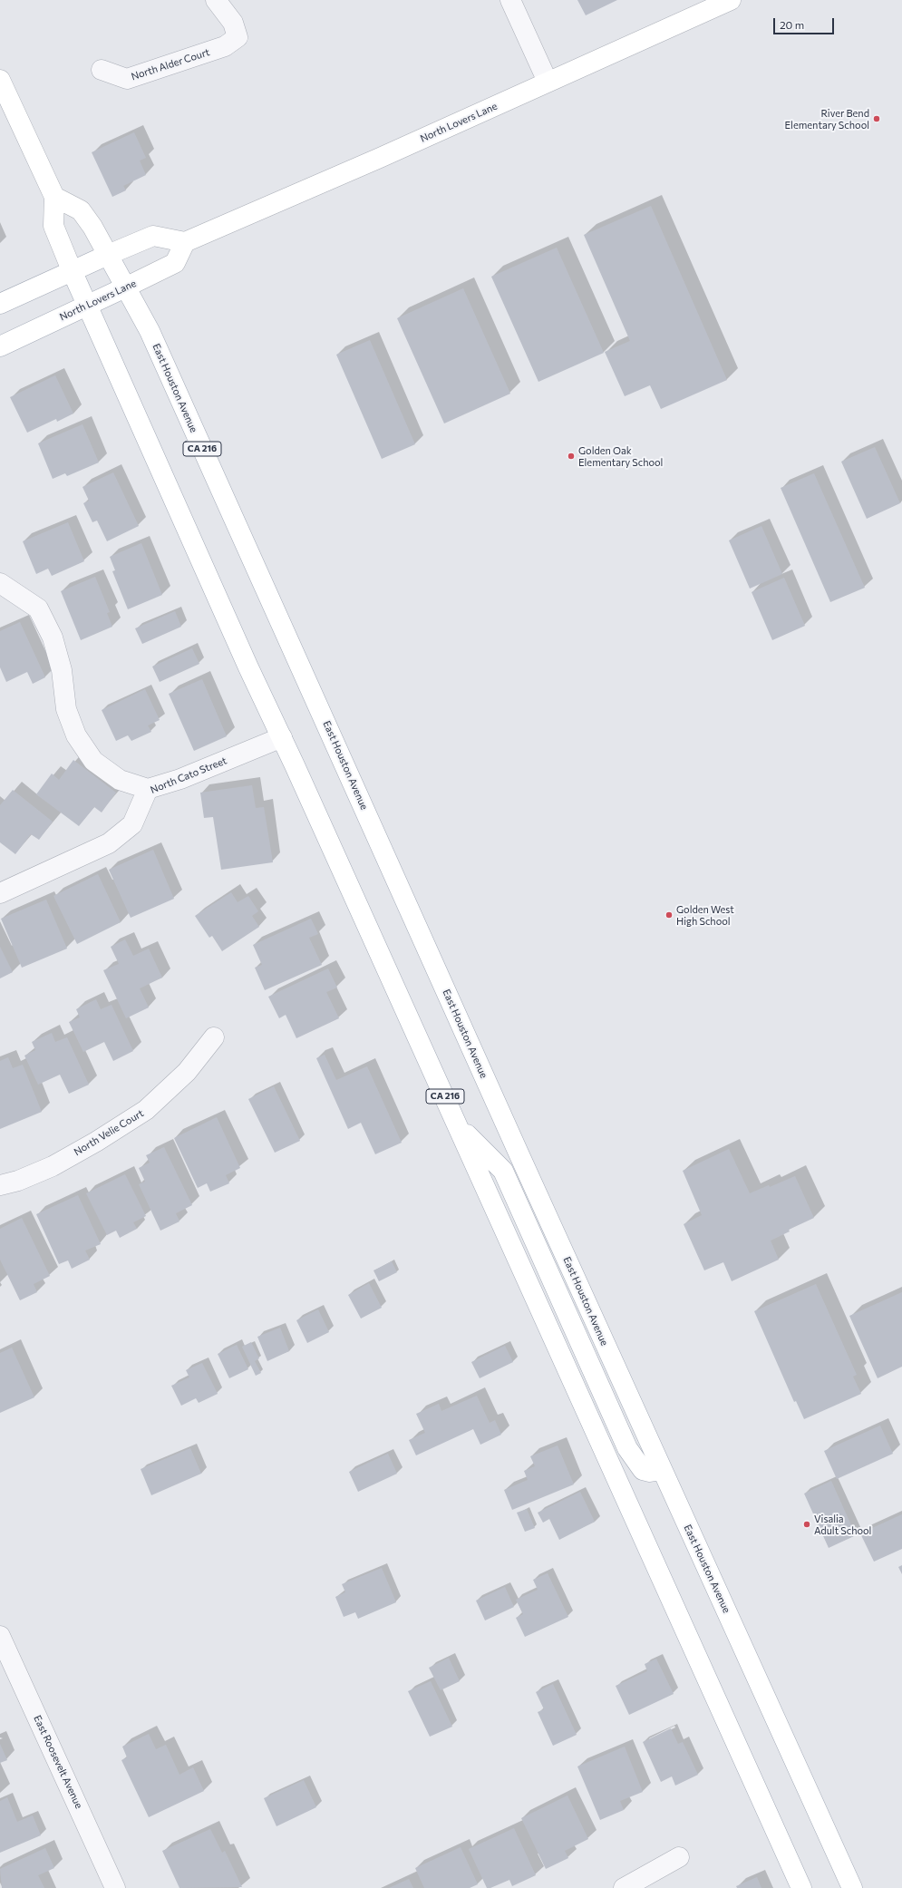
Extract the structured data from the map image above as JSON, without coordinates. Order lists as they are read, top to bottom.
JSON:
{
  "streets": {
    "main road": ["North Lovers Lane", "East Houston Avenue", "CA 216"],
    "street": [
      "North Alder Court",
      "North Cato Street",
      "North Velie Court",
      "East Roosevelt Avenue"
    ]
  },
  "crossings": [
    ["North Lovers Lane", "East Houston Avenue"],
    ["North Lovers Lane", "CA 216"],
    ["CA 216", "North Cato Street"]
  ],
  "places": [
    "River Bend Elementary School",
    "Golden Oak Elementary School",
    "Golden West High School",
    "Visalia Adult School"
  ],
  "scale_bar": "20 m"
}
